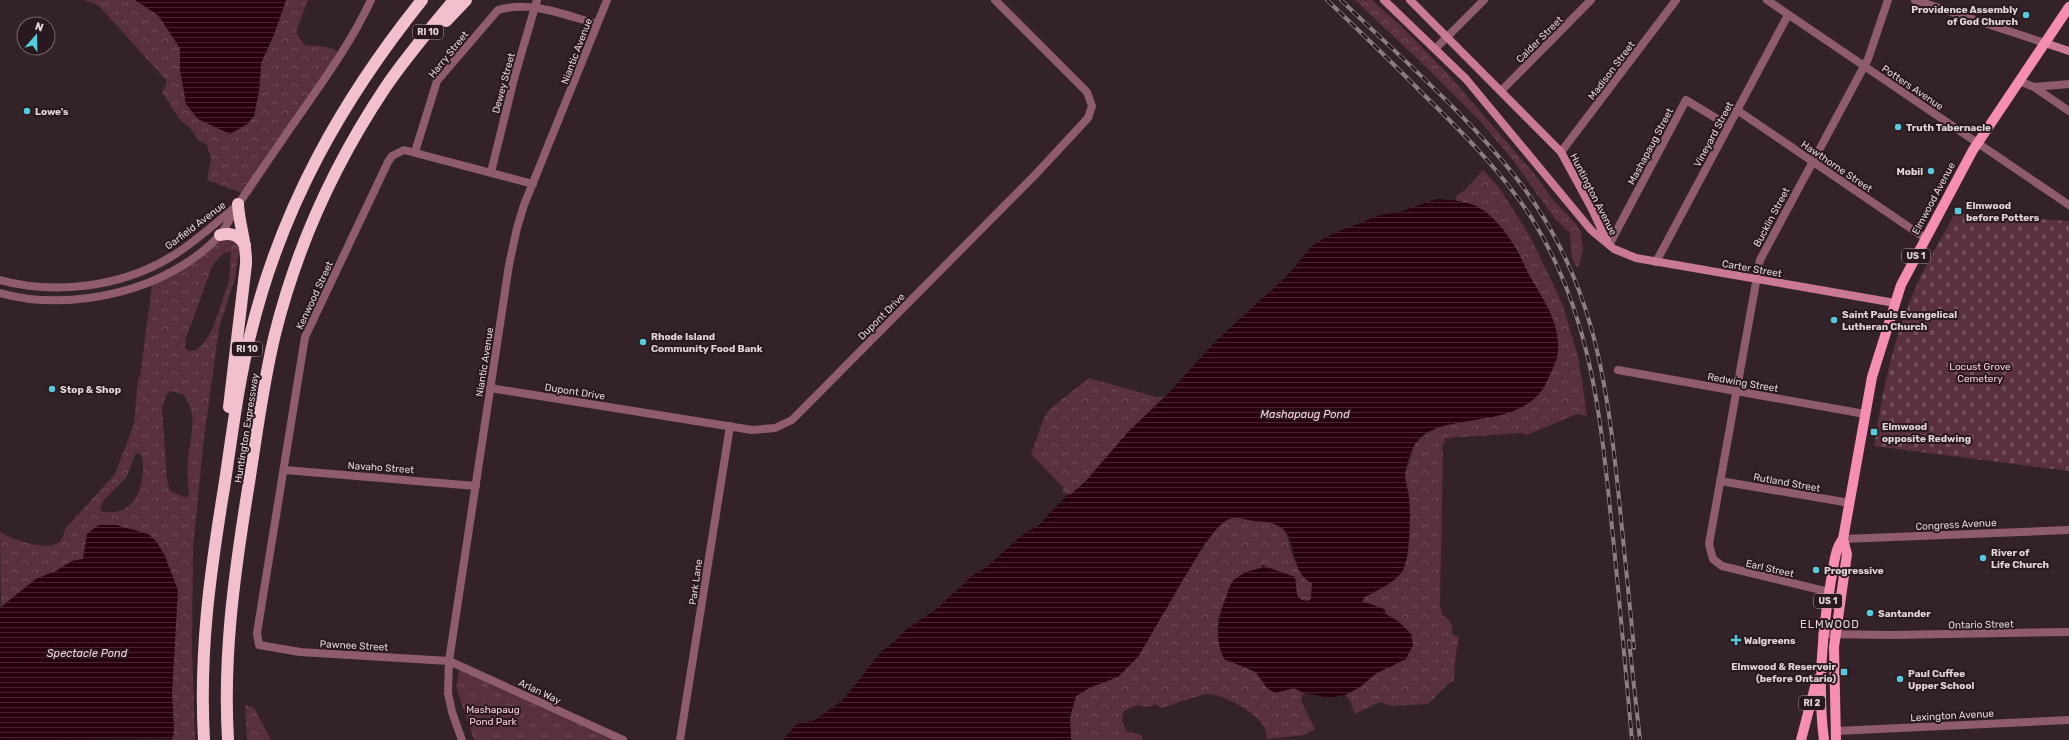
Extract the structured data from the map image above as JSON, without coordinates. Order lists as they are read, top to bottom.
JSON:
{
  "streets": {
    "highway": ["RI 10", "Huntington Expressway"],
    "main road": [
      "Huntington Avenue",
      "Elmwood Avenue",
      "US 1",
      "Carter Street",
      "RI 2"
    ],
    "street": [
      "Calder Street",
      "Niantic Avenue",
      "Harry Street",
      "Madison Street",
      "Dewey Street",
      "Potters Avenue",
      "Vineyard Street",
      "Mashapaug Street",
      "Hawthorne Street",
      "Bucklin Street",
      "Garfield Avenue",
      "Kenwood Street",
      "Dupont Drive",
      "Redwing Street",
      "Navaho Street",
      "Rutland Street",
      "Congress Avenue",
      "Earl Street",
      "Park Lane",
      "Ontario Street",
      "Pawnee Street",
      "Arlan Way",
      "Lexington Avenue"
    ]
  },
  "crossings": [
    ["Calder Street", "Huntington Avenue"],
    ["Niantic Avenue", "Kenwood Street"],
    ["Niantic Avenue", "Dupont Drive"],
    ["Niantic Avenue", "Navaho Street"],
    ["Niantic Avenue", "Pawnee Street"],
    ["Niantic Avenue", "Arlan Way"],
    ["Harry Street", "Dewey Street"],
    ["Harry Street", "Kenwood Street"],
    ["Madison Street", "Huntington Avenue"],
    ["Dewey Street", "Kenwood Street"],
    ["Potters Avenue", "Vineyard Street"],
    ["Potters Avenue", "Elmwood Avenue"],
    ["Potters Avenue", "Bucklin Street"],
    ["Vineyard Street", "Mashapaug Street"],
    ["Vineyard Street", "Hawthorne Street"],
    ["Vineyard Street", "Carter Street"],
    ["Mashapaug Street", "Huntington Avenue"],
    ["Mashapaug Street", "Carter Street"],
    ["Hawthorne Street", "Elmwood Avenue"],
    ["Hawthorne Street", "Bucklin Street"],
    ["Huntington Avenue", "Carter Street"],
    ["Elmwood Avenue", "Carter Street"],
    ["Elmwood Avenue", "Redwing Street"],
    ["Elmwood Avenue", "Rutland Street"],
    ["Elmwood Avenue", "Congress Avenue"],
    ["Elmwood Avenue", "Earl Street"],
    ["Elmwood Avenue", "Ontario Street"],
    ["Elmwood Avenue", "RI 2"],
    ["Elmwood Avenue", "Lexington Avenue"],
    ["Bucklin Street", "Carter Street"],
    ["Bucklin Street", "Redwing Street"],
    ["Bucklin Street", "Rutland Street"],
    ["Bucklin Street", "Earl Street"],
    ["Kenwood Street", "Navaho Street"],
    ["Kenwood Street", "Pawnee Street"],
    ["Dupont Drive", "Park Lane"],
    ["Pawnee Street", "Arlan Way"]
  ],
  "districts": ["ELMWOOD"],
  "water": ["Mashapaug Pond", "Spectacle Pond"],
  "parks": ["Locust Grove Cemetery", "Mashapaug Pond Park"],
  "places": {
    "other": [
      "Providence Assembly of God Church",
      "Lowe's",
      "Truth Tabernacle",
      "Mobil",
      "Saint Pauls Evangelical Lutheran Church",
      "Rhode Island Community Food Bank",
      "Stop & Shop",
      "River of Life Church",
      "Progressive",
      "Santander",
      "Paul Cuffee Upper School"
    ],
    "transit": ["Elmwood before Potters", "Elmwood opposite Redwing", "Elmwood & Reservoir (before Ontario)"],
    "health": ["Walgreens"]
  },
  "north": "top"
}
